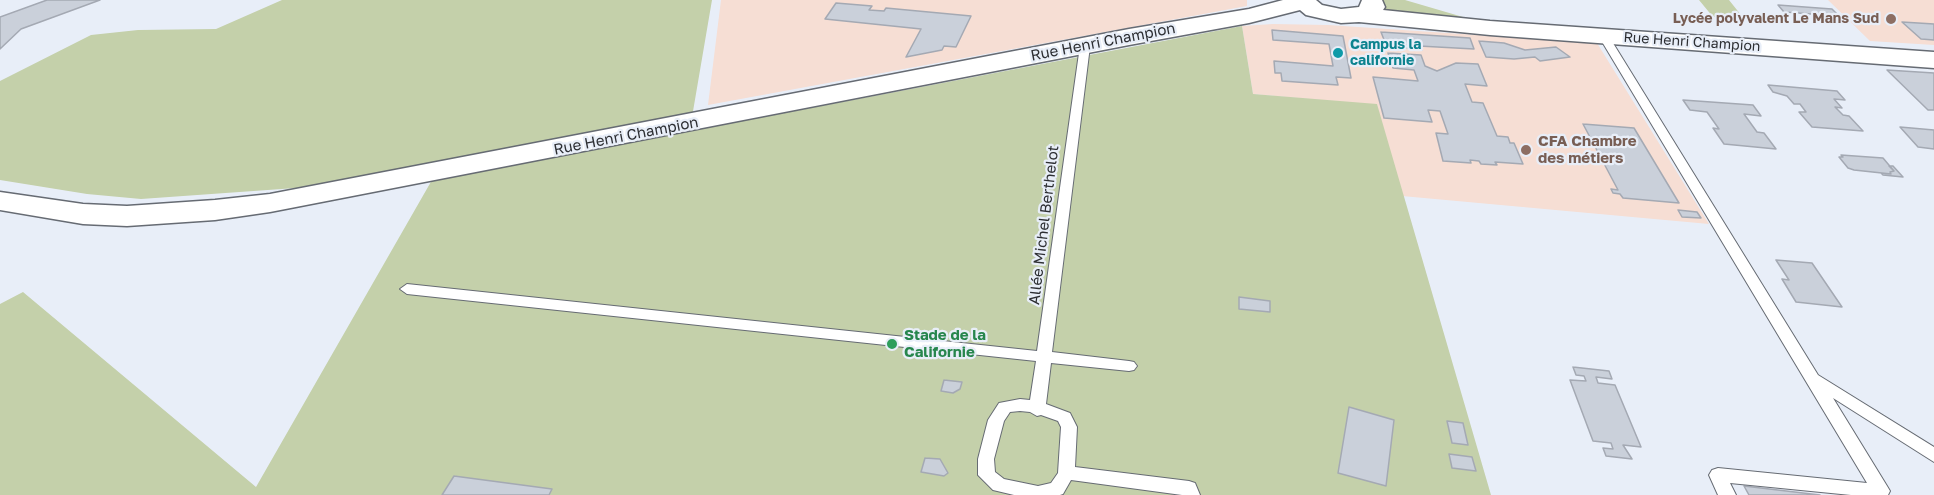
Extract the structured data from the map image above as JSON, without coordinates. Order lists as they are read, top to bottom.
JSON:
{
  "streets": {
    "street": ["Rue Henri Champion"],
    "lane": ["Allée Michel Berthelot"]
  },
  "crossings": [
    ["Rue Henri Champion", "Allée Michel Berthelot"]
  ],
  "places": [
    "Lycée polyvalent Le Mans Sud",
    "Campus la californie",
    "CFA Chambre des métiers",
    "Stade de la Californie"
  ]
}
